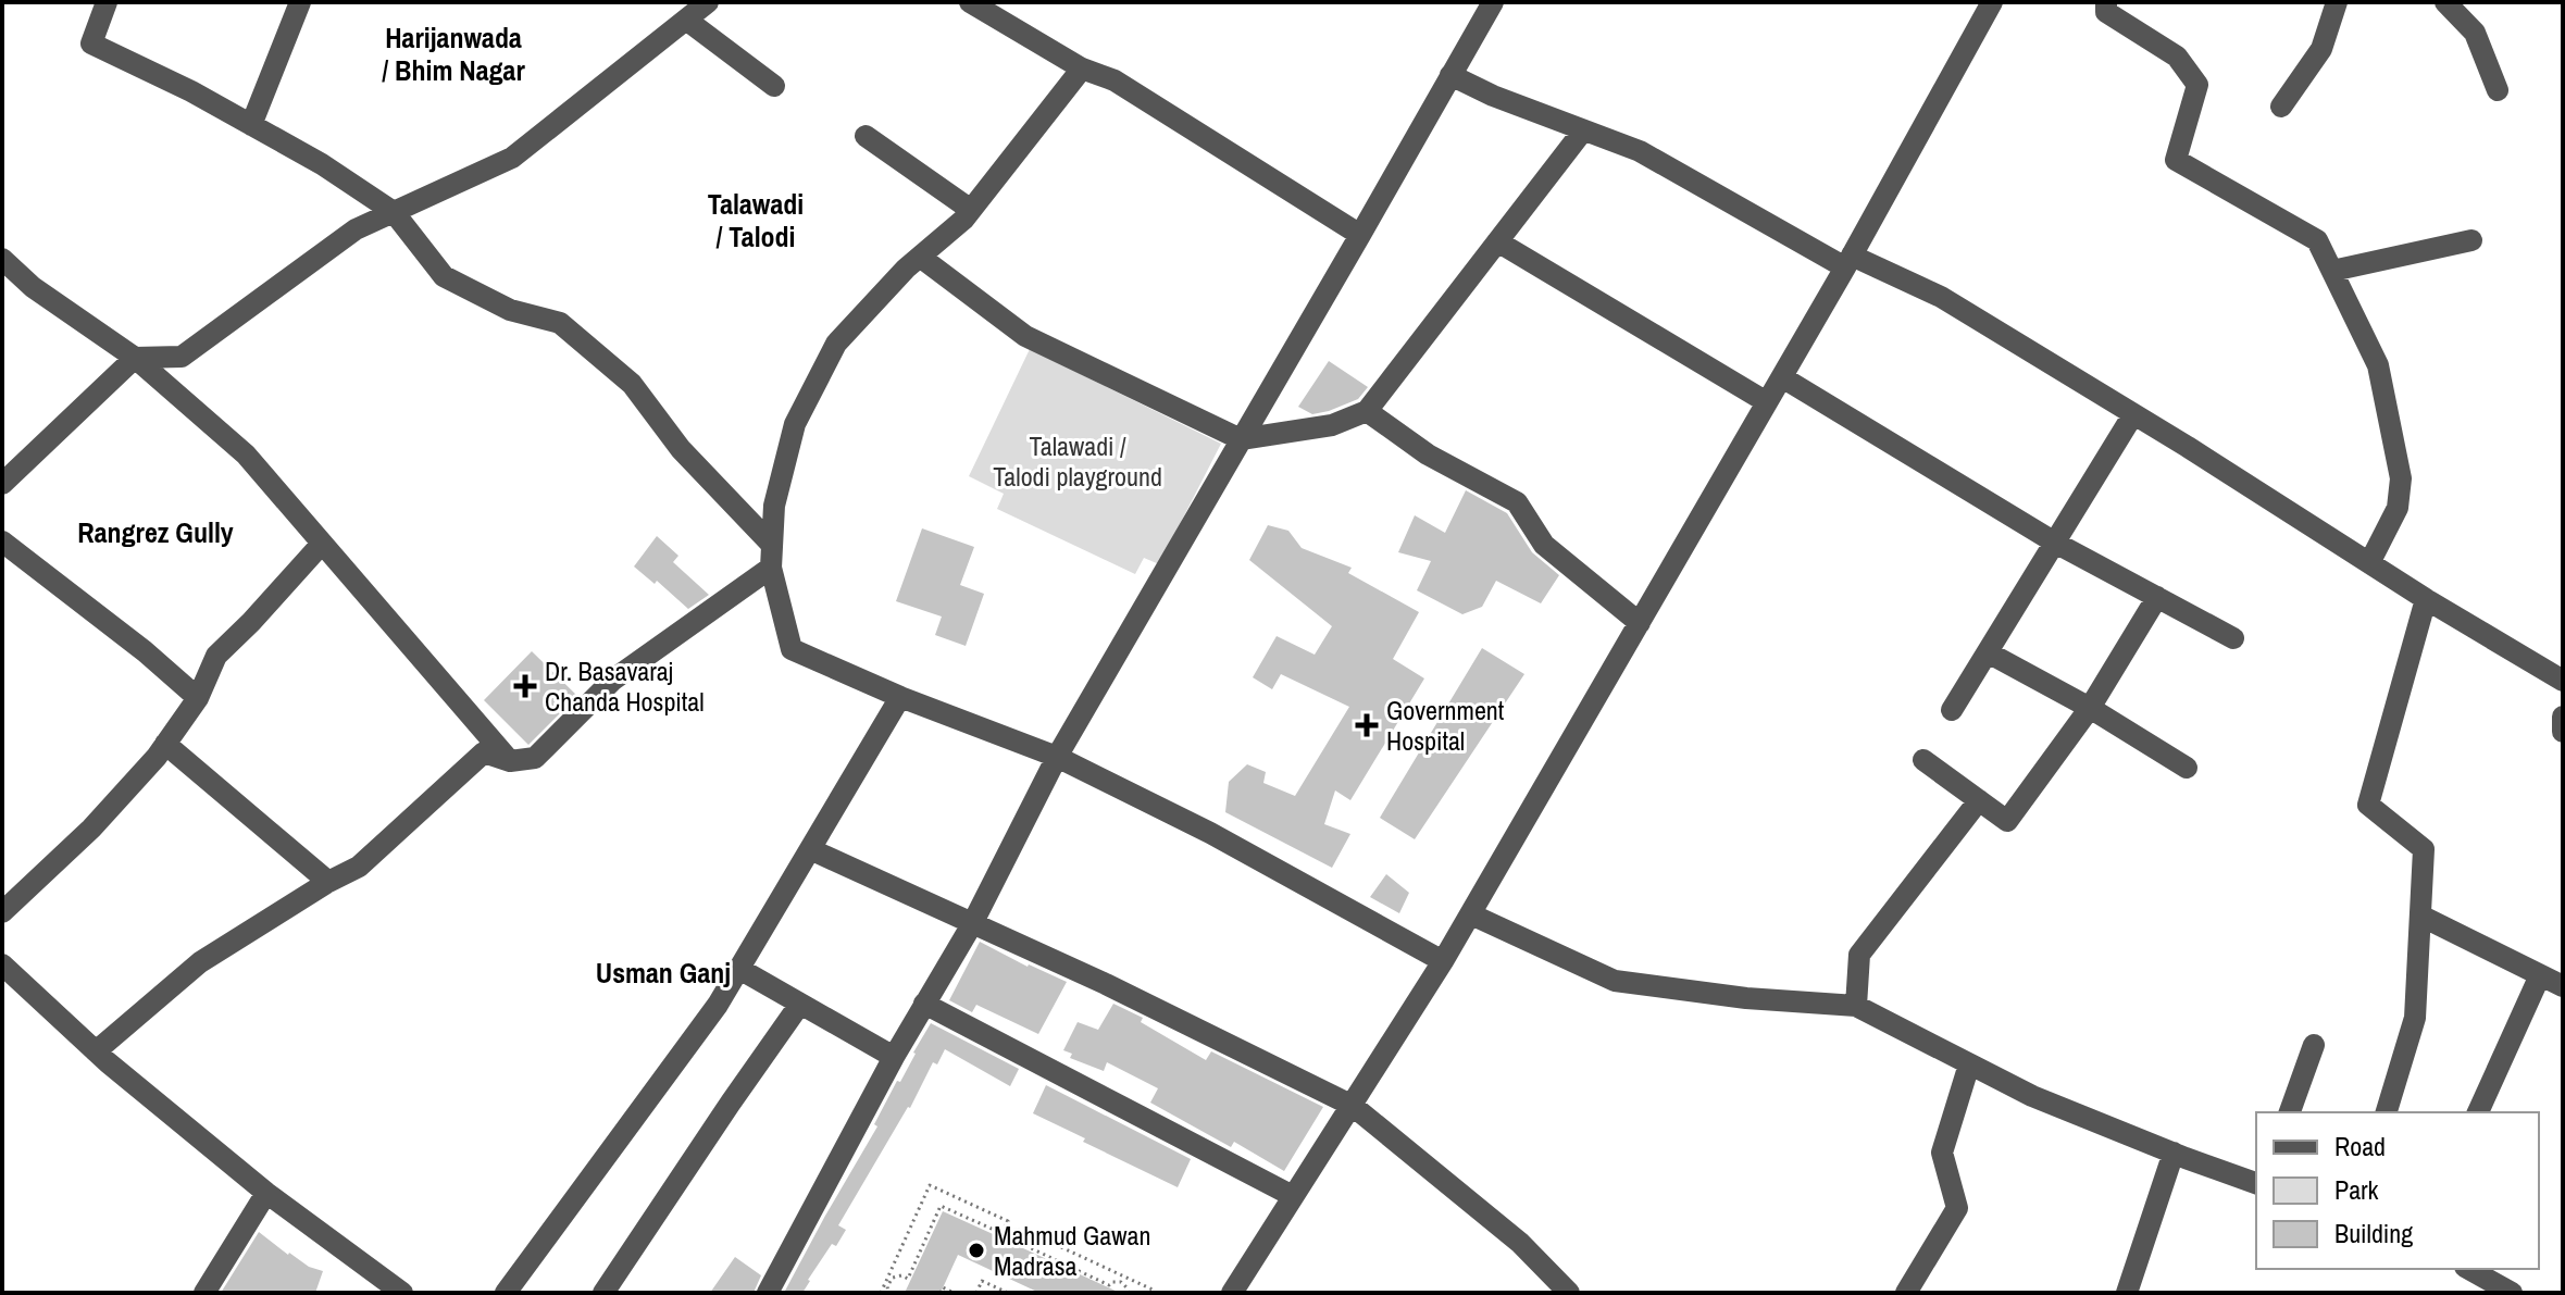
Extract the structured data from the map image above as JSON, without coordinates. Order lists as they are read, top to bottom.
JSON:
{
  "districts": [
    "Harijanwada / Bhim Nagar",
    "Talawadi / Talodi",
    "Rangrez Gully",
    "Usman Ganj"
  ],
  "parks": ["Talawadi / Talodi playground"],
  "places": {
    "health": ["Dr. Basavaraj Chanda Hospital", "Government Hospital"],
    "other": ["Mahmud Gawan Madrasa"]
  },
  "legend": ["Road", "Park", "Building"]
}
